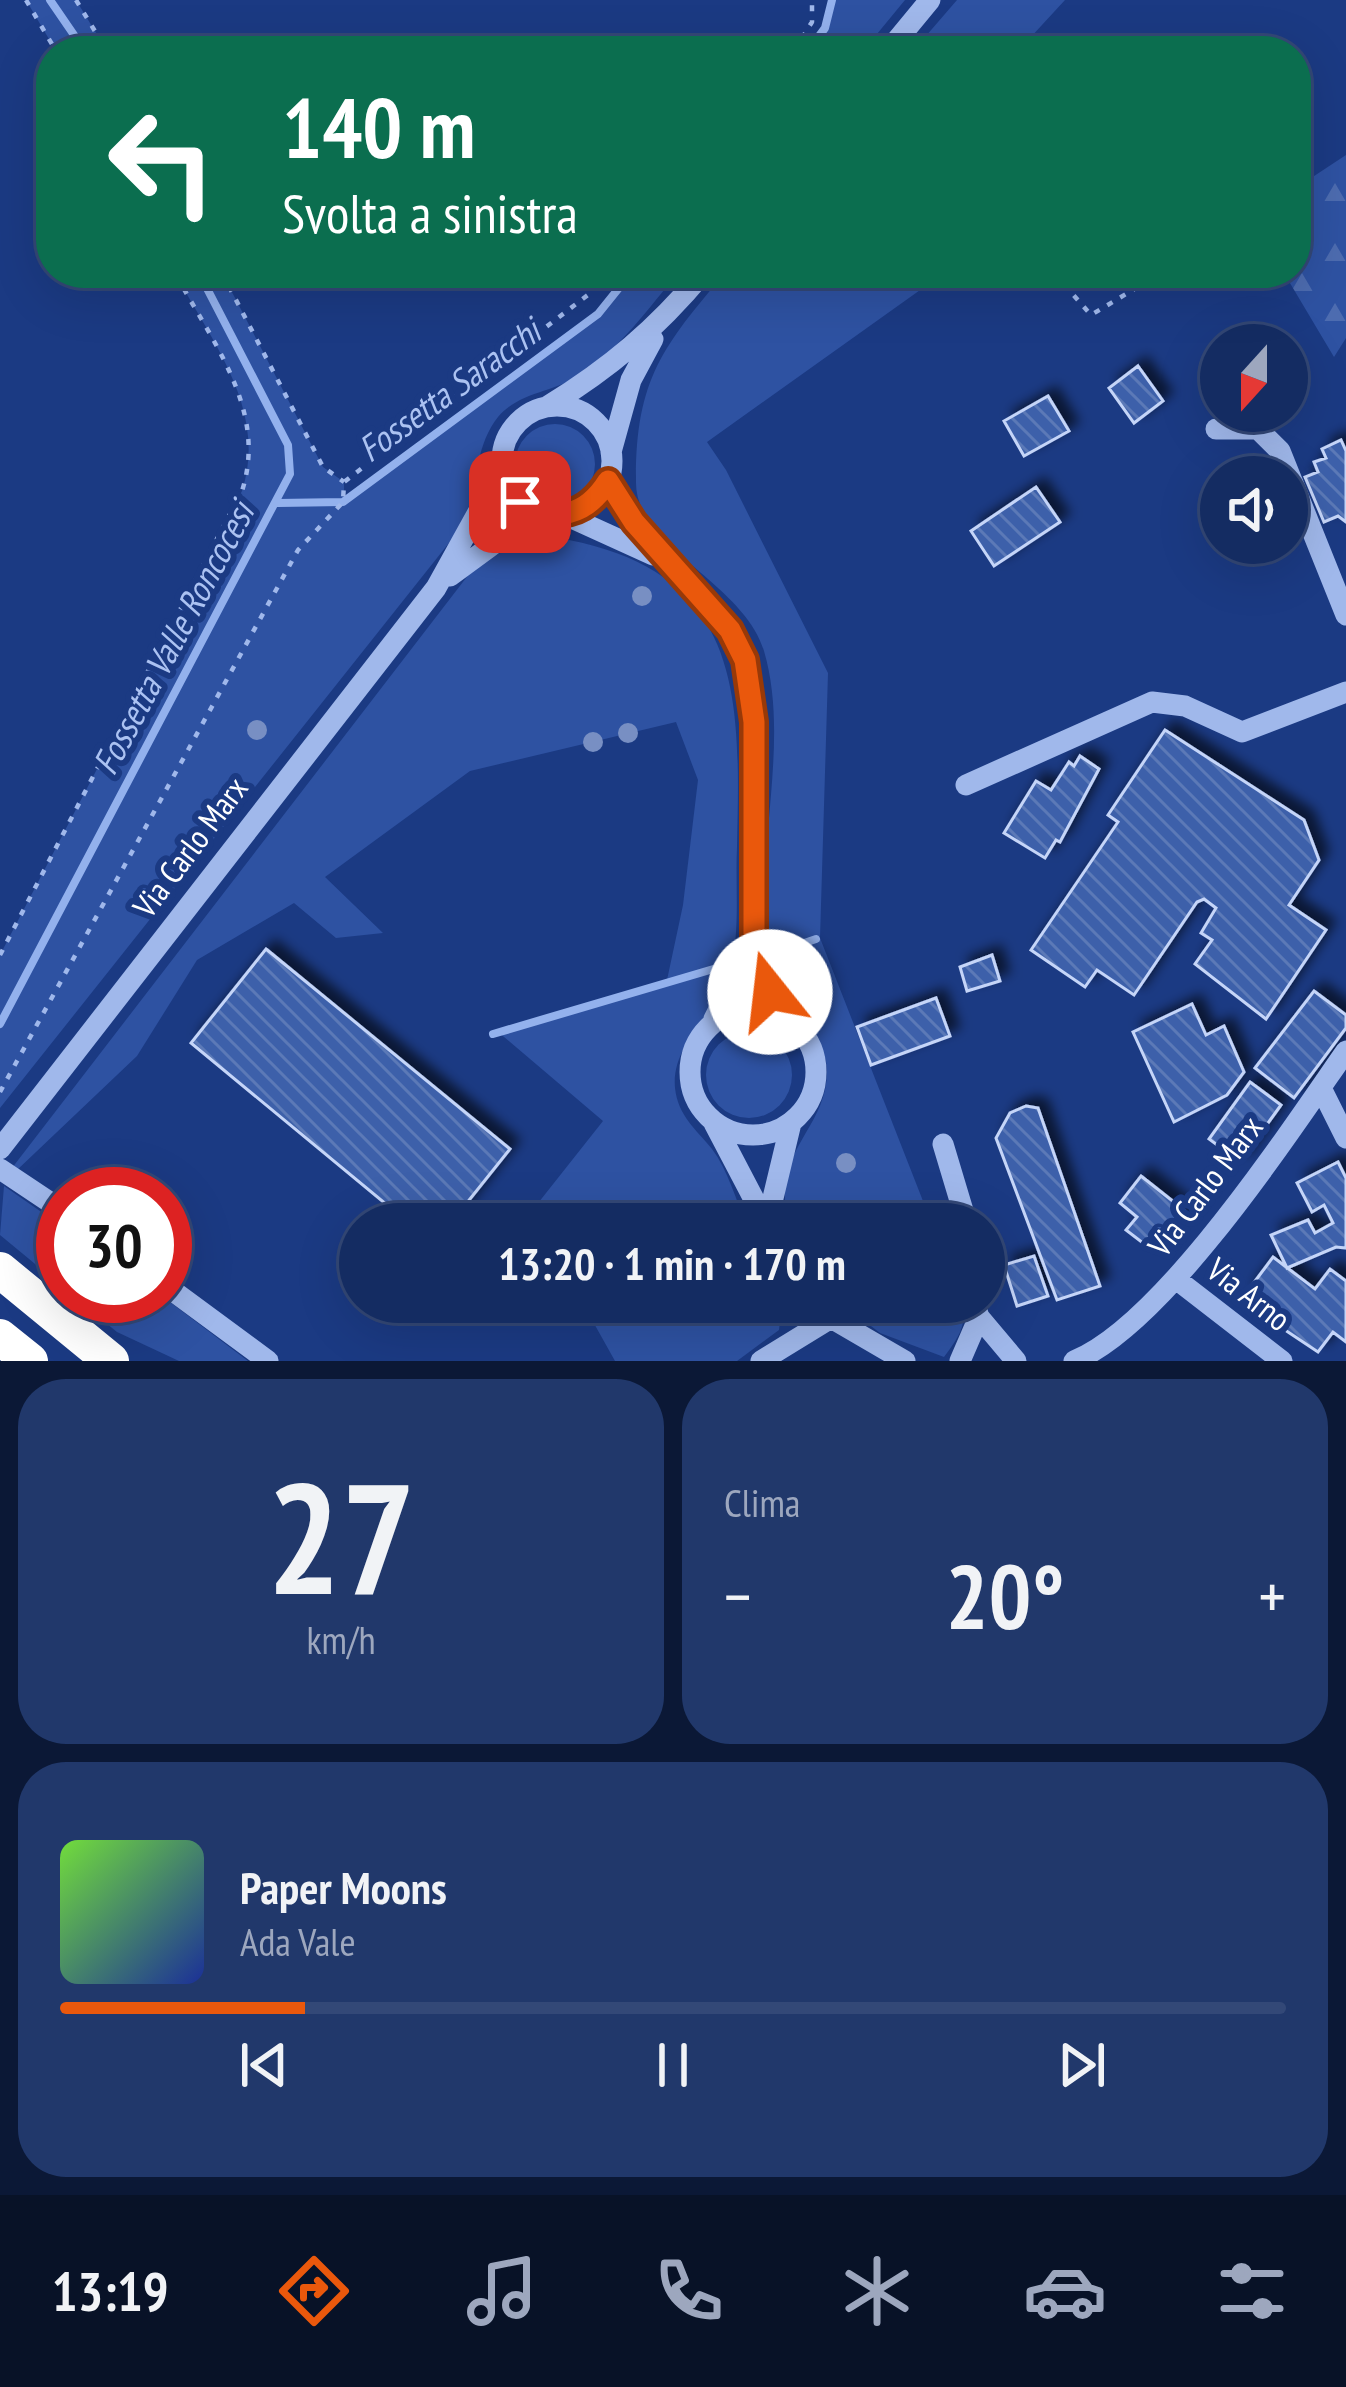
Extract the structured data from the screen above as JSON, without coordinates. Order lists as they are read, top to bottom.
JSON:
{
  "streets": {
    "street": ["Via Carlo Marx", "Via Arno"]
  },
  "crossings": [
    ["Via Carlo Marx", "Via Arno"]
  ],
  "water": ["Fossetta Saracchi", "Fossetta Valle Roncocesi"],
  "north": "bottom",
  "page": {
    "turn": ["140 m", "Svolta a sinistra"],
    "limit": "30",
    "trip": "13:20 · 1 min · 170 m",
    "tile": [
      ["27", "km/h"],
      "Clima"
    ],
    "heat": ["−", "20°", "+"],
    "song": ["Paper Moons", "Ada Vale"],
    "tabs": "13:19"
  }
}
